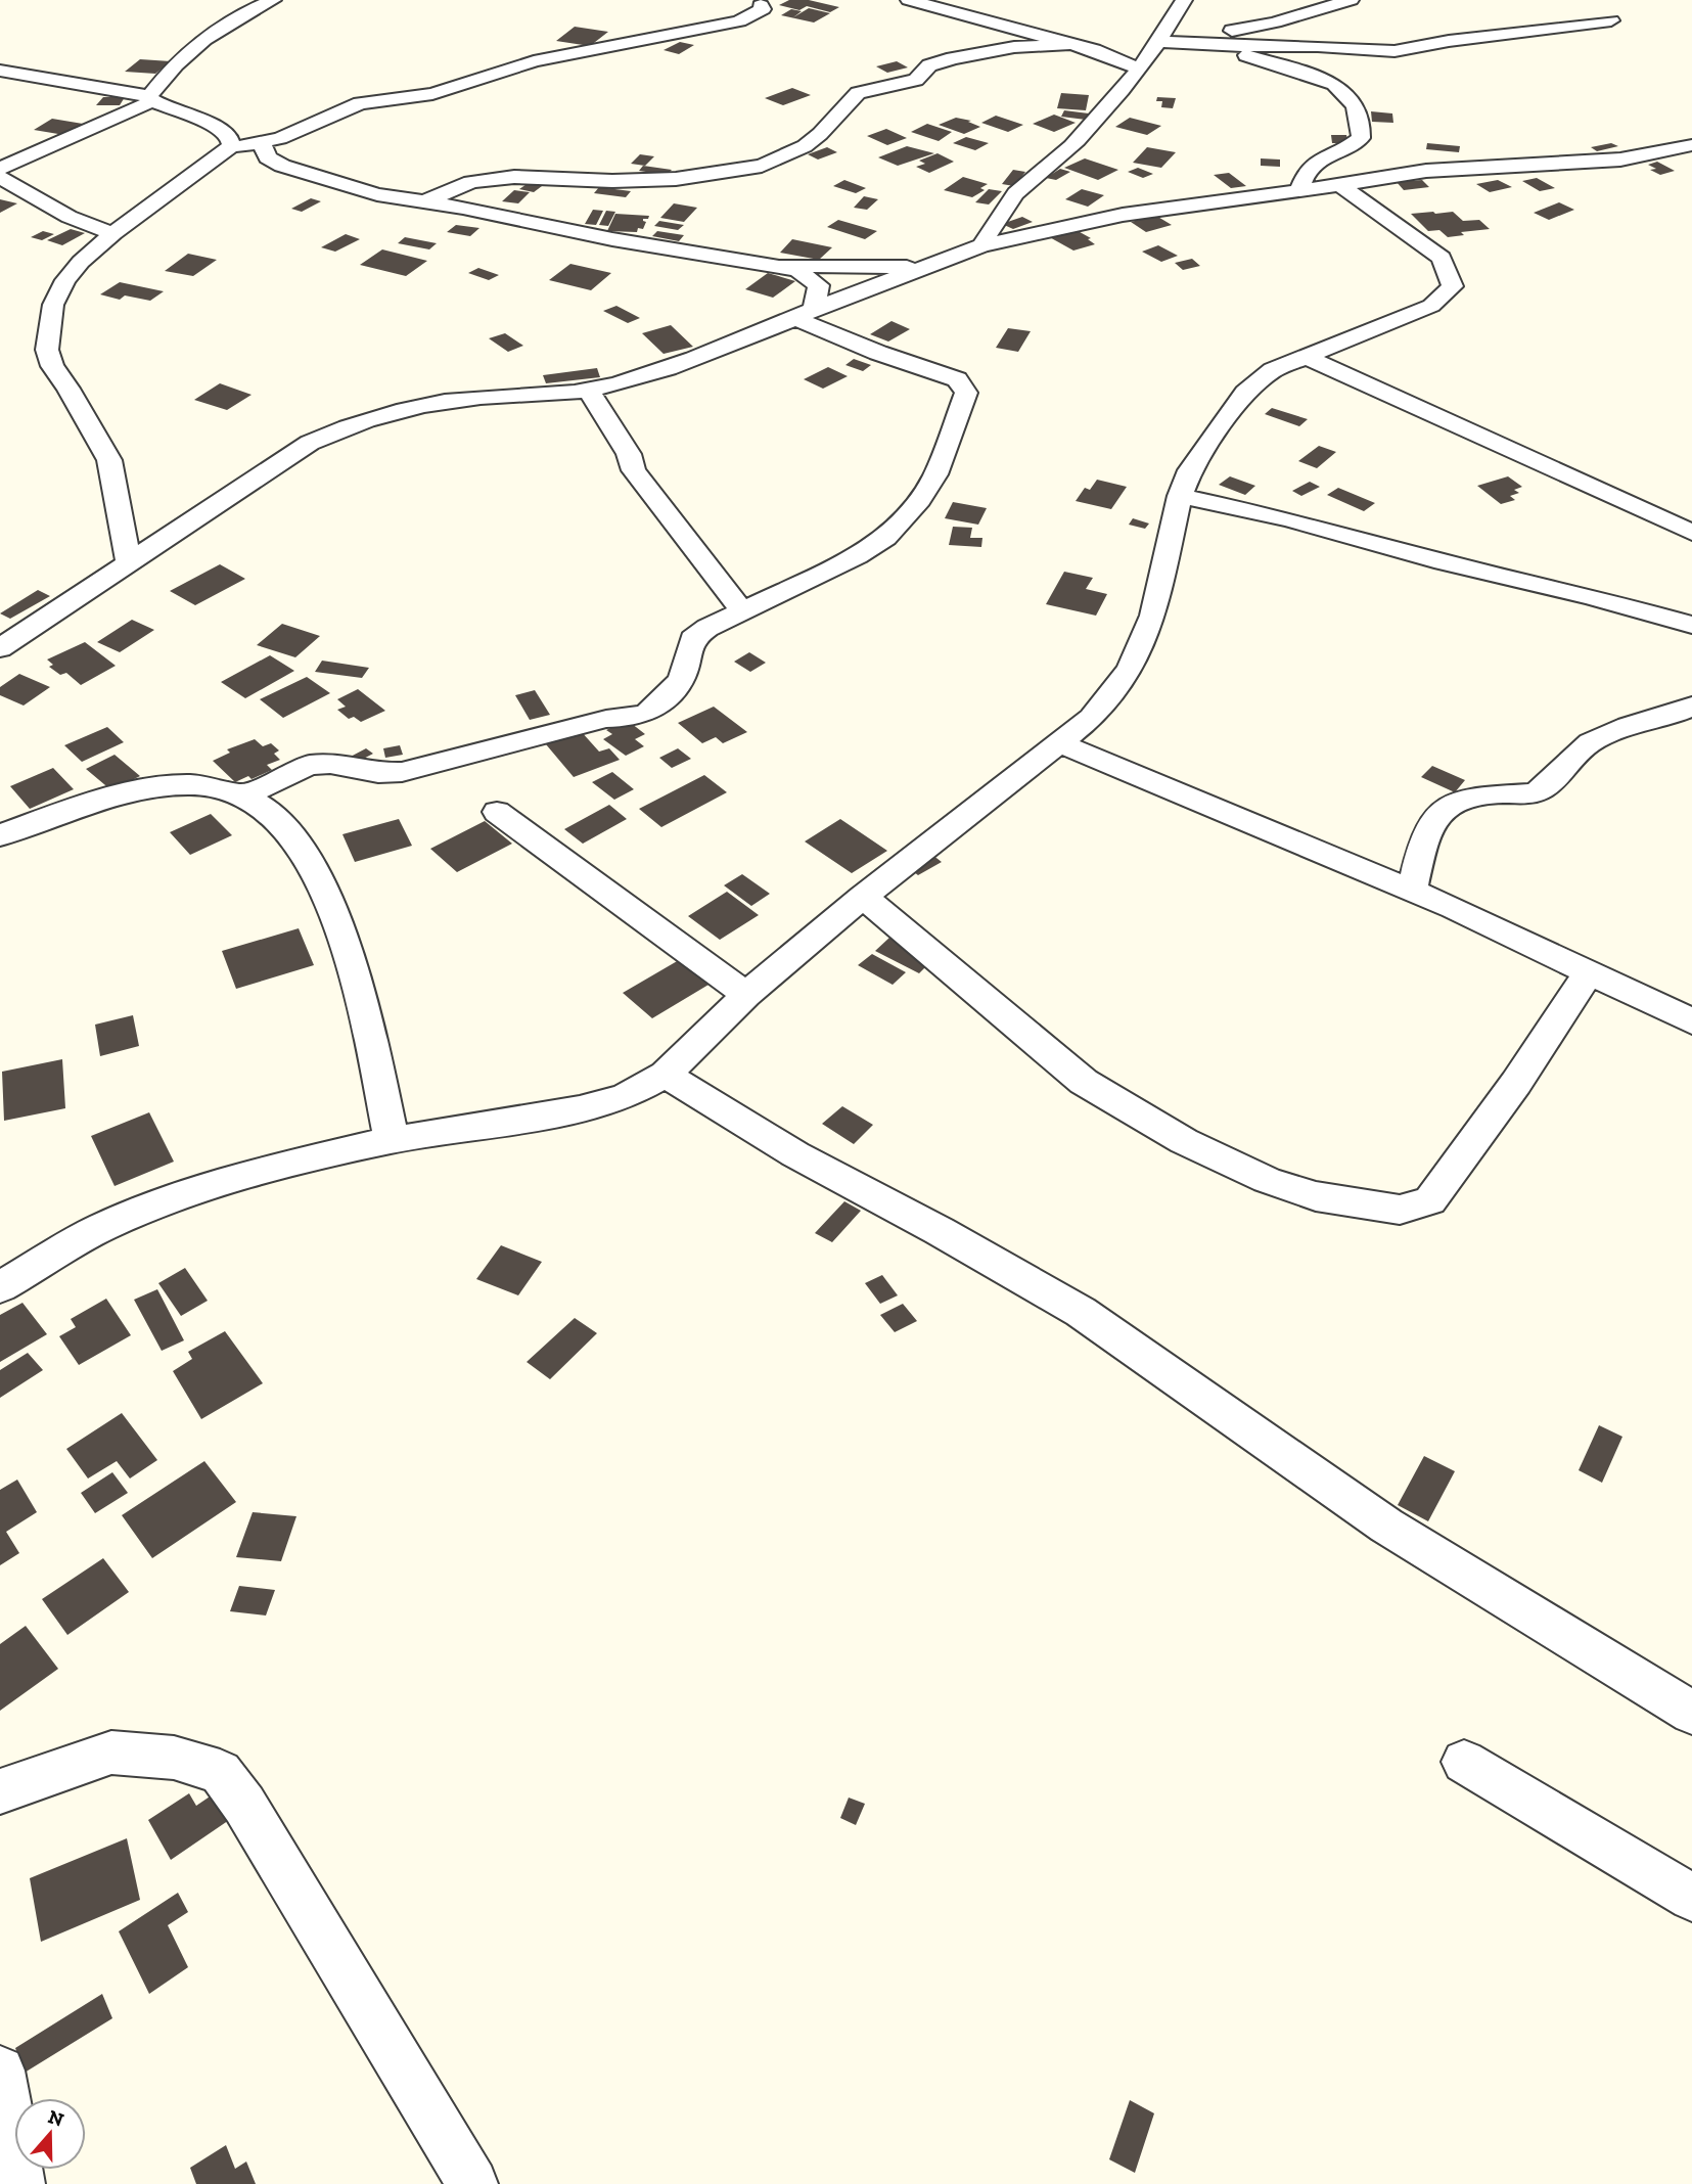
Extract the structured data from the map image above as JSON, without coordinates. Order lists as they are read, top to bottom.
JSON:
{
  "north": "top"
}
